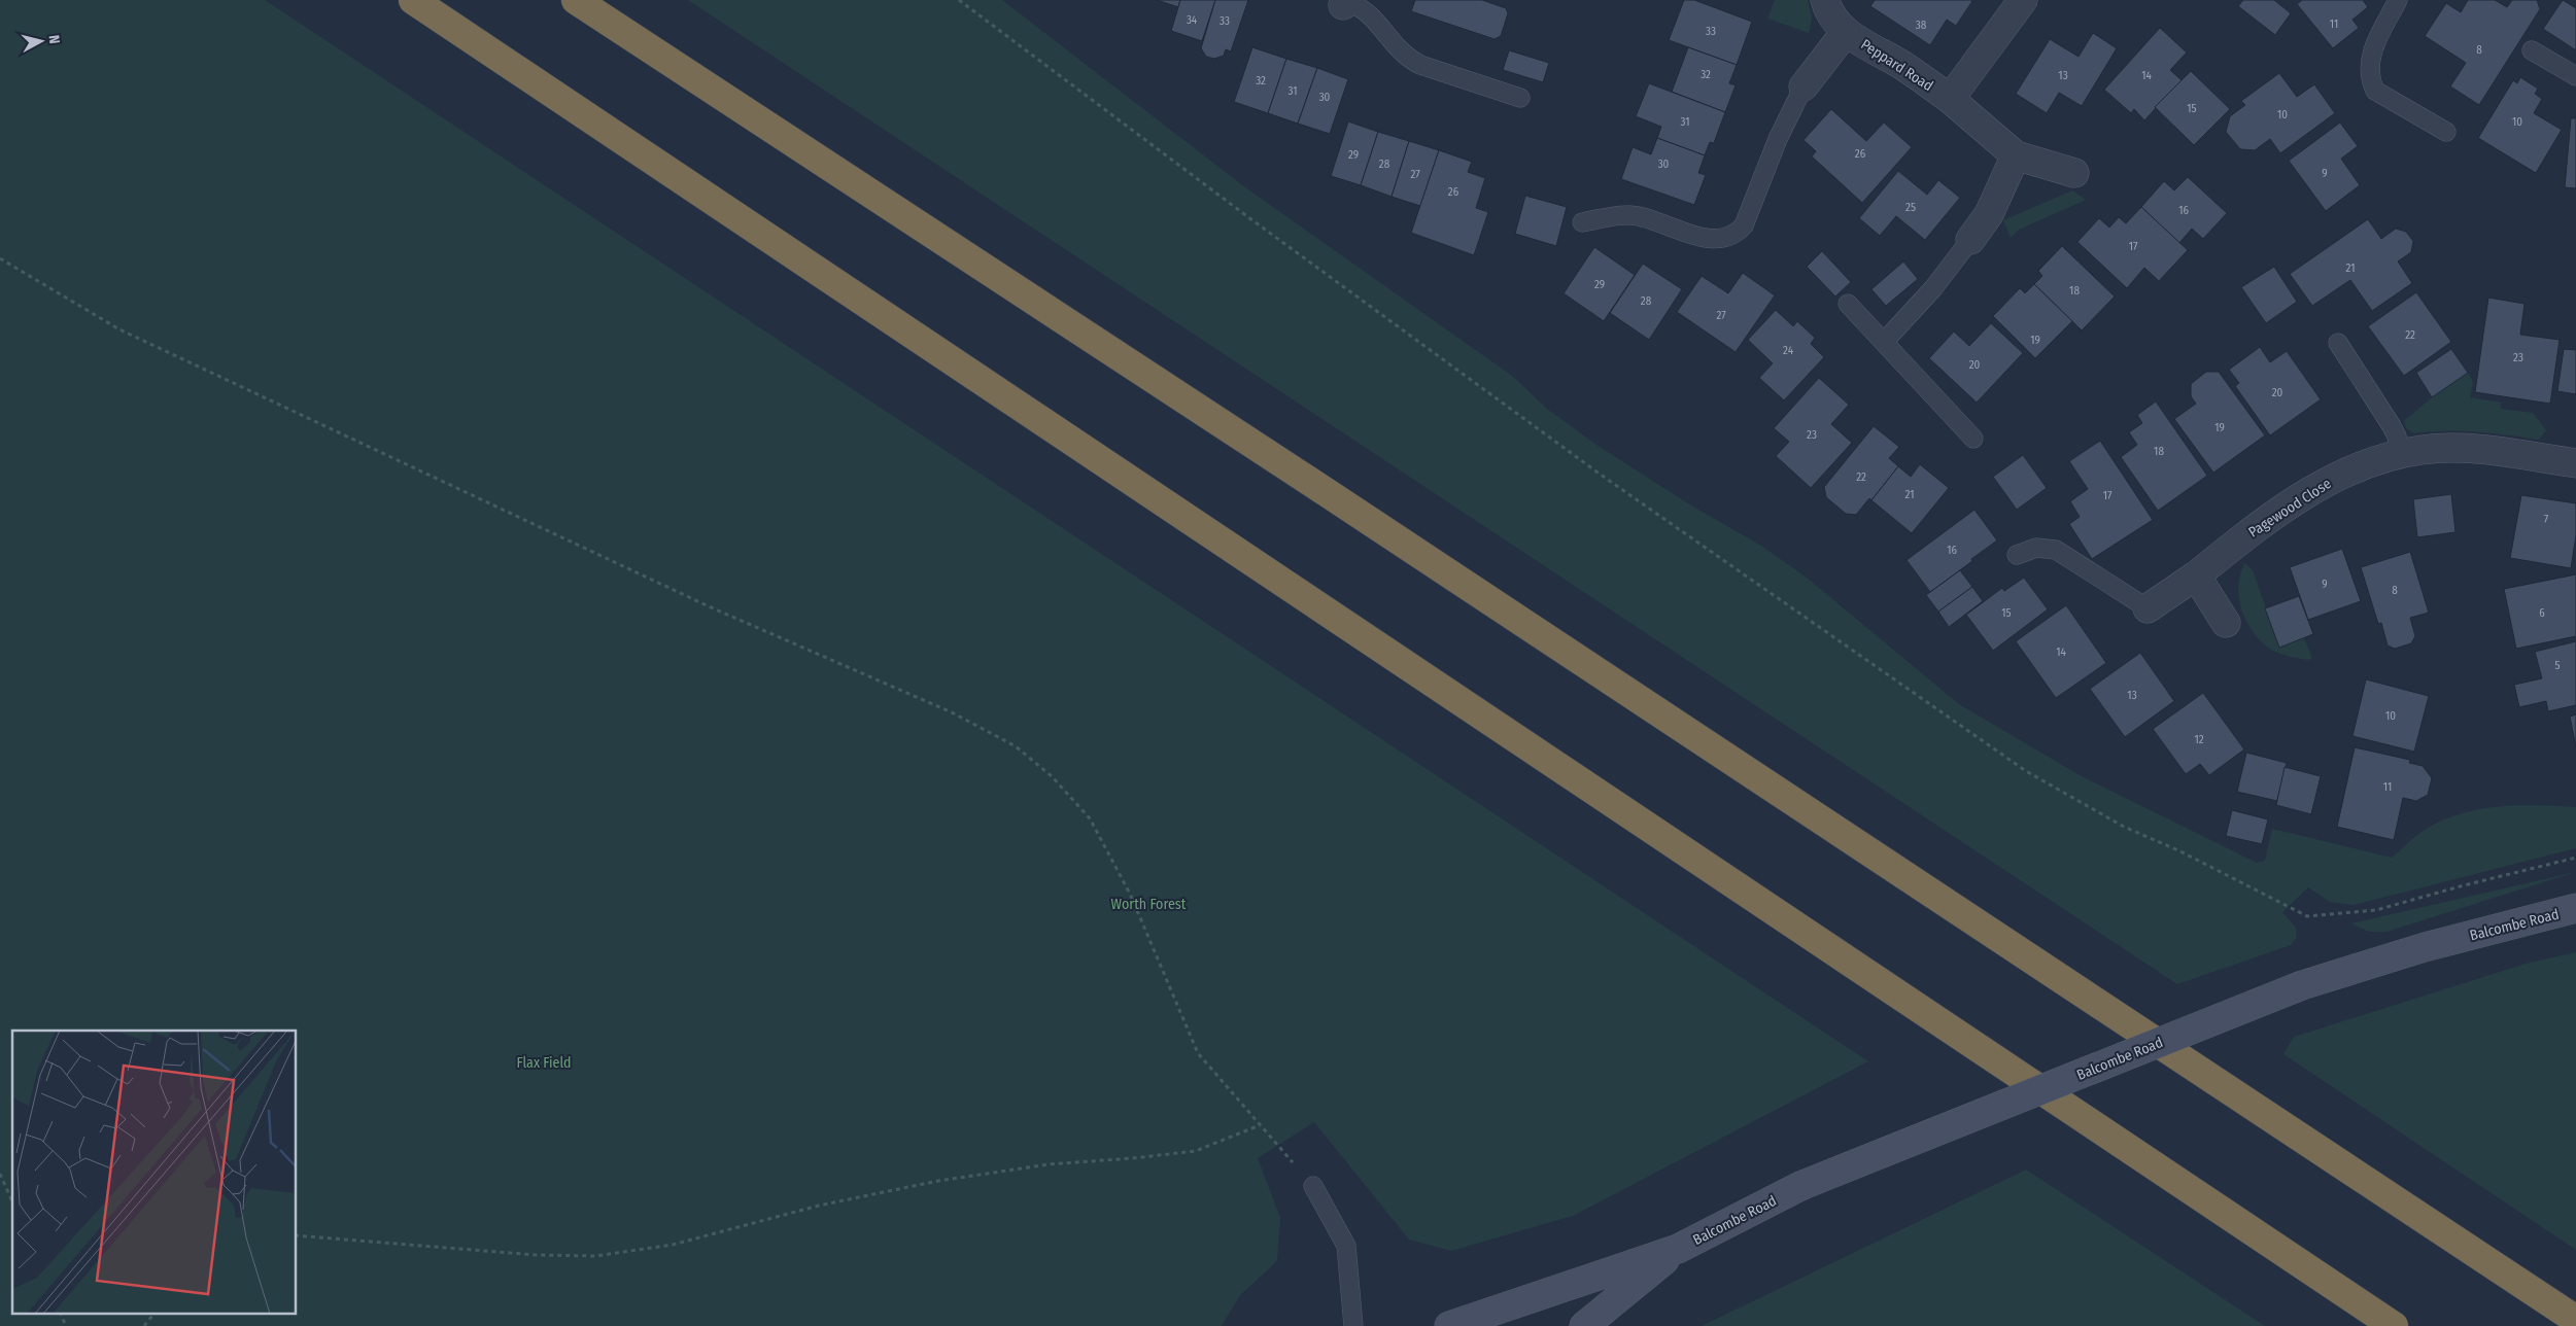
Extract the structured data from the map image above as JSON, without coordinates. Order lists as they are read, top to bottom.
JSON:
{
  "streets": {
    "main road": ["Balcombe Road"],
    "street": ["Peppard Road", "Pagewood Close"]
  },
  "parks": ["Worth Forest", "Flax Field"],
  "house_numbers": [
    "34",
    "33",
    "11",
    "38",
    "33",
    "8",
    "32",
    "13",
    "14",
    "32",
    "31",
    "30",
    "15",
    "10",
    "31",
    "10",
    "26",
    "29",
    "28",
    "30",
    "9",
    "27",
    "26",
    "25",
    "16",
    "17",
    "21",
    "29",
    "18",
    "28",
    "27",
    "22",
    "19",
    "24",
    "23",
    "20",
    "20",
    "19",
    "23",
    "18",
    "22",
    "21",
    "17",
    "7",
    "16",
    "9",
    "8",
    "15",
    "6",
    "14",
    "5",
    "13",
    "10",
    "12",
    "11"
  ],
  "north": "right"
}
